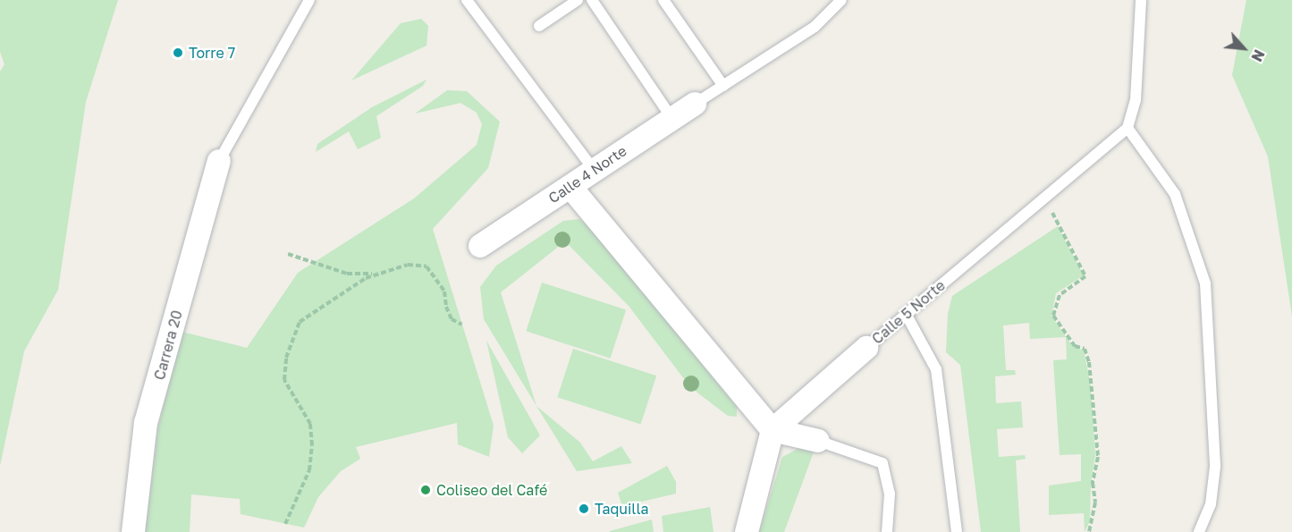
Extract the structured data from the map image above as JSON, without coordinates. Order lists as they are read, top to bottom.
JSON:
{
  "streets": {
    "street": ["Calle 4 Norte", "Calle 5 Norte", "Carrera 20"]
  },
  "places": ["Torre 7", "Coliseo del Café", "Taquilla"],
  "north": "bottom right"
}
